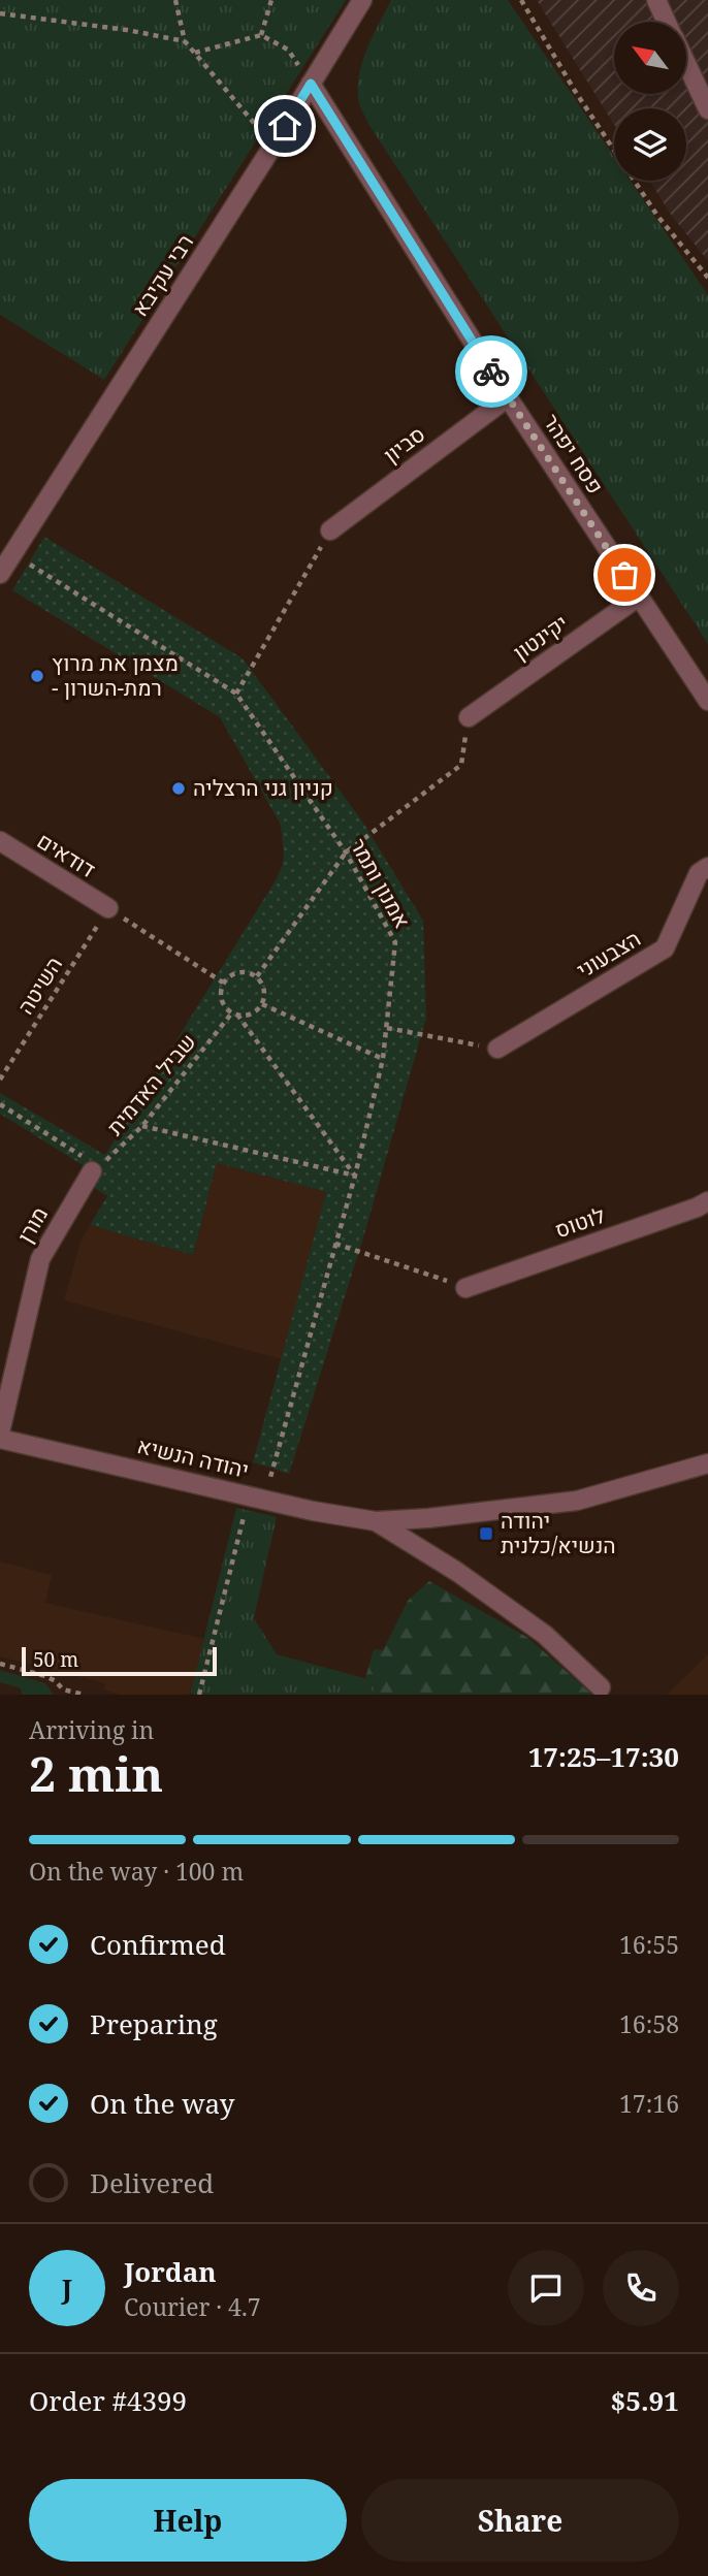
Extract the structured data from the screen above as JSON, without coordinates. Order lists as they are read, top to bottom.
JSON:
{
  "streets": {
    "street": [
      "רבי עקיבא",
      "סביון",
      "פסח יפהר",
      "יקינטון",
      "דודאים",
      "הצבעוני",
      "לוטוס",
      "מורן",
      "יהודה הנשיא"
    ],
    "path": ["אמנון ותמר", "השיטה", "שביל האדמית"]
  },
  "crossings": [
    ["רבי עקיבא", "פסח יפהר"],
    ["רבי עקיבא", "אמנון ותמר"],
    ["סביון", "פסח יפהר"],
    ["פסח יפהר", "יקינטון"],
    ["דודאים", "השיטה"],
    ["אמנון ותמר", "יהודה הנשיא"],
    ["שביל האדמית", "מורן"]
  ],
  "places": {
    "other": ["מצמן את מרוץ - רמת-השרון", "קניון גני הרצליה"],
    "transit": ["יהודה הנשיא/כלנית"]
  },
  "scale_bar": "50 m",
  "north": "top left",
  "page": {
    "scale": "50 m",
    "heading": ["2 min", "Arriving in", "17:25–17:30"],
    "panel": [
      "Jordan",
      "Courier · 4.7",
      "Order #4399",
      "$5.91"
    ],
    "bar": "On the way · 100 m",
    "list": [
      ["Confirmed", "16:55"],
      ["Preparing", "16:58"],
      ["On the way", "17:16"],
      "Delivered"
    ],
    "round": "J",
    "buttons": ["Help", "Share"]
  }
}
